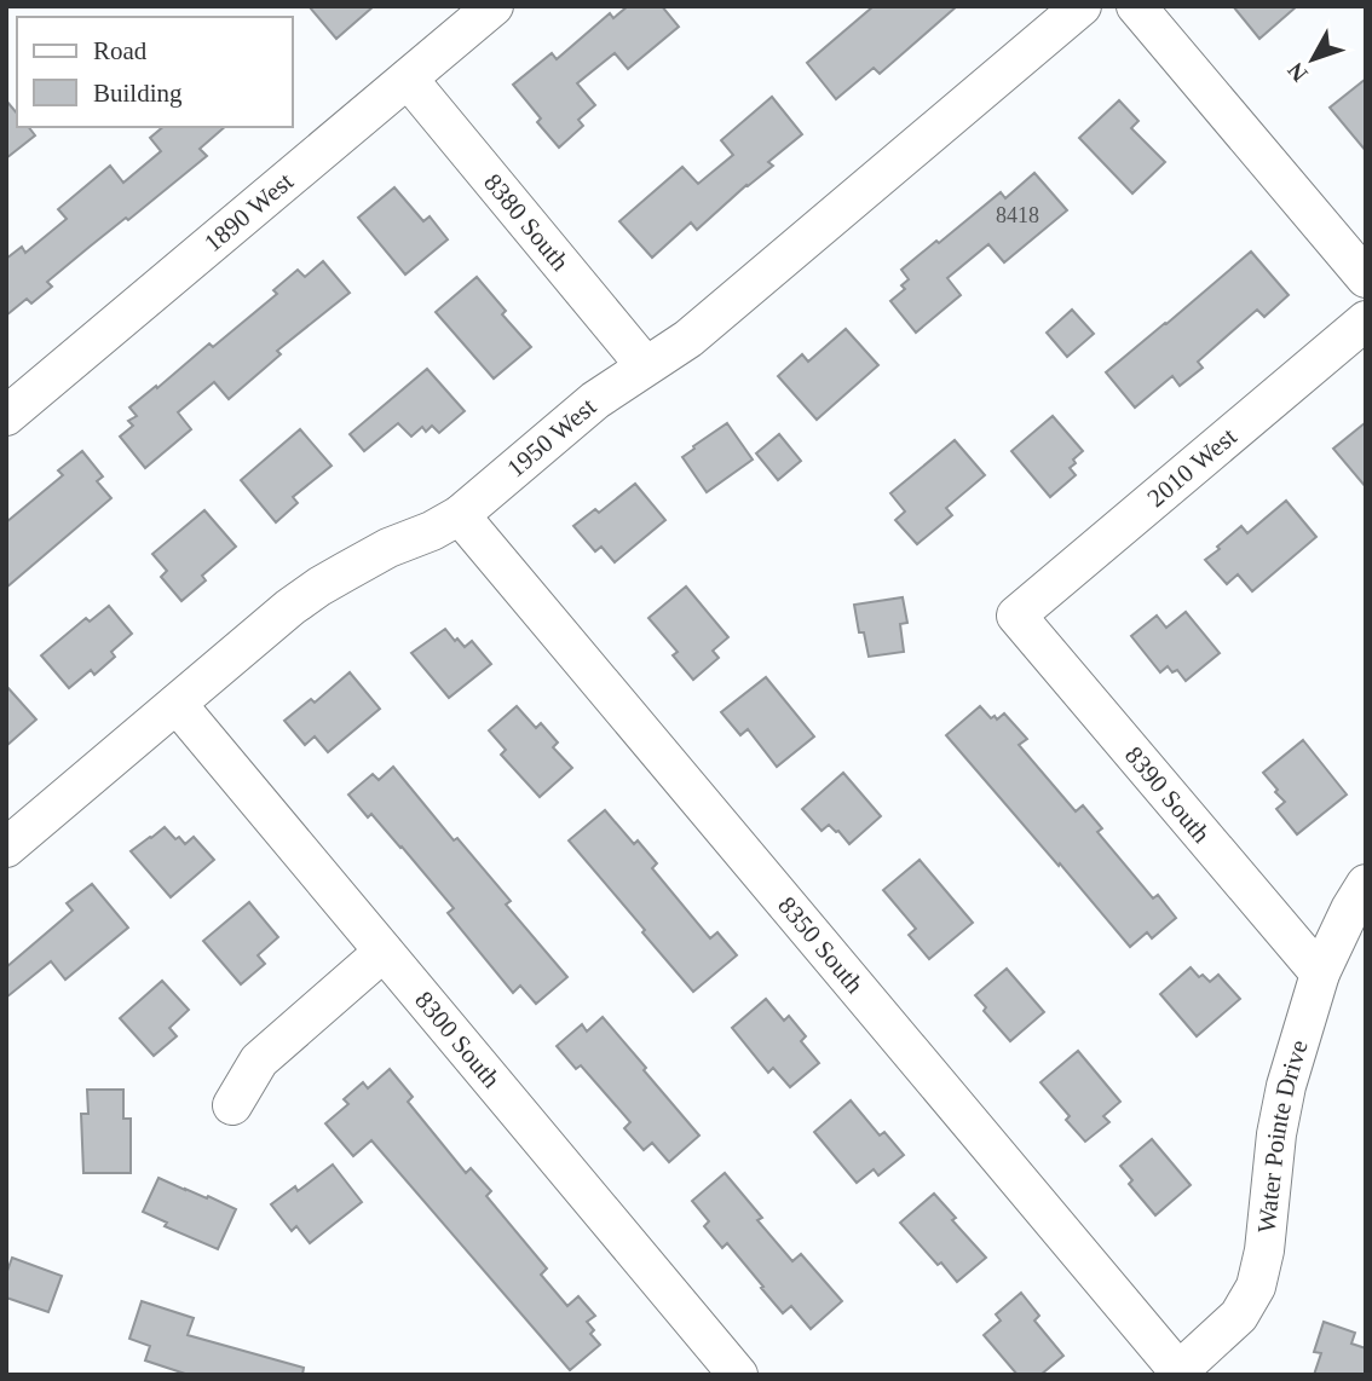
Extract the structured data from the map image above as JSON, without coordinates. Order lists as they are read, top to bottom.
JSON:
{
  "streets": {
    "street": [
      "1890 West",
      "8380 South",
      "1950 West",
      "2010 West",
      "8390 South",
      "8350 South",
      "8300 South",
      "Water Pointe Drive"
    ]
  },
  "crossings": [
    ["1890 West", "8380 South"],
    ["8380 South", "1950 West"],
    ["1950 West", "8350 South"],
    ["1950 West", "8300 South"],
    ["2010 West", "8390 South"],
    ["8390 South", "Water Pointe Drive"],
    ["8350 South", "Water Pointe Drive"]
  ],
  "house_numbers": ["8418"],
  "legend": ["Road", "Building"],
  "north": "bottom left"
}
